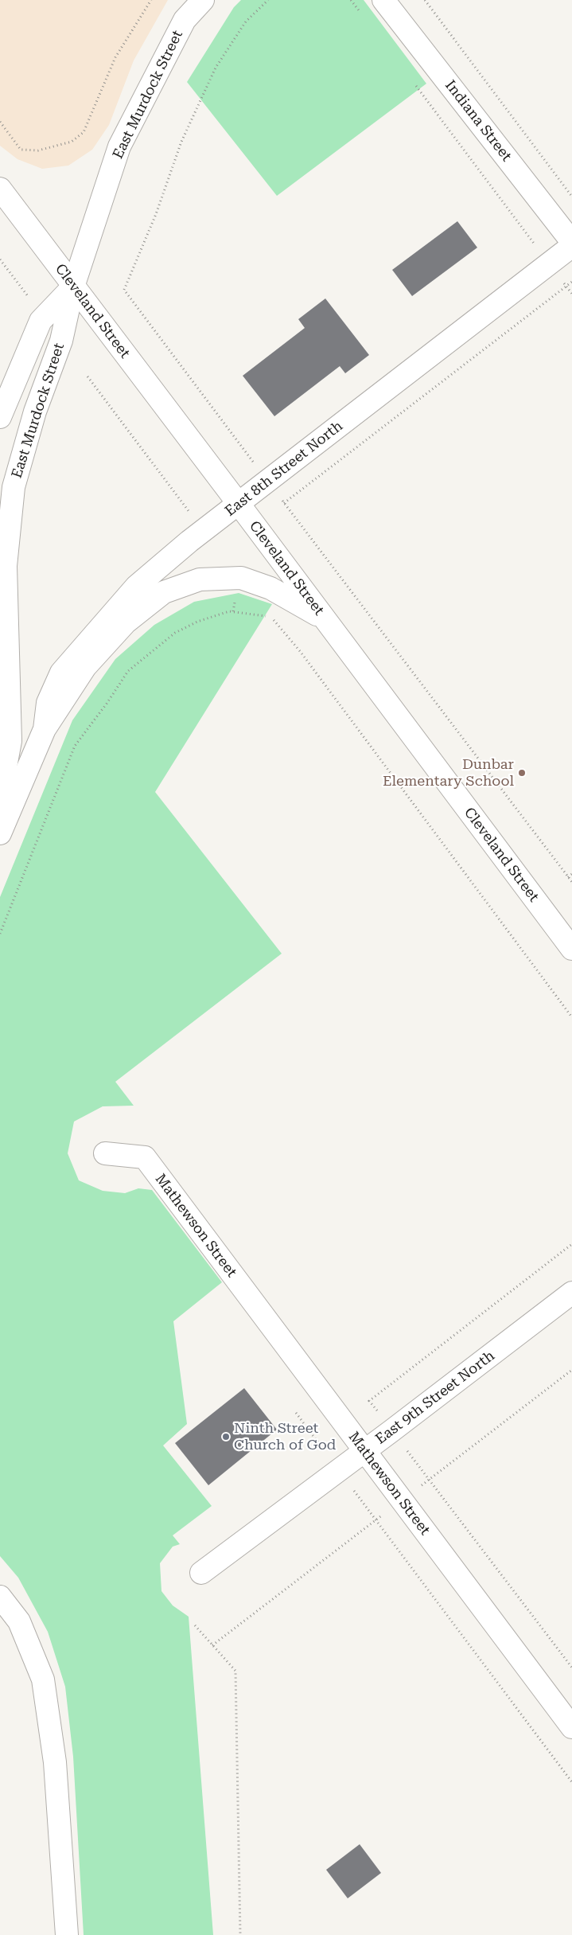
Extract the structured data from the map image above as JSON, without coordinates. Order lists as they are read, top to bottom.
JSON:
{
  "streets": {
    "main road": [
      "East Murdock Street",
      "Indiana Street",
      "Cleveland Street",
      "East 8th Street North",
      "Mathewson Street",
      "East 9th Street North"
    ]
  },
  "crossings": [
    ["East Murdock Street", "Cleveland Street"],
    ["Cleveland Street", "East 8th Street North"],
    ["Mathewson Street", "East 9th Street North"]
  ],
  "places": ["Dunbar Elementary School", "Ninth Street Church of God"]
}
